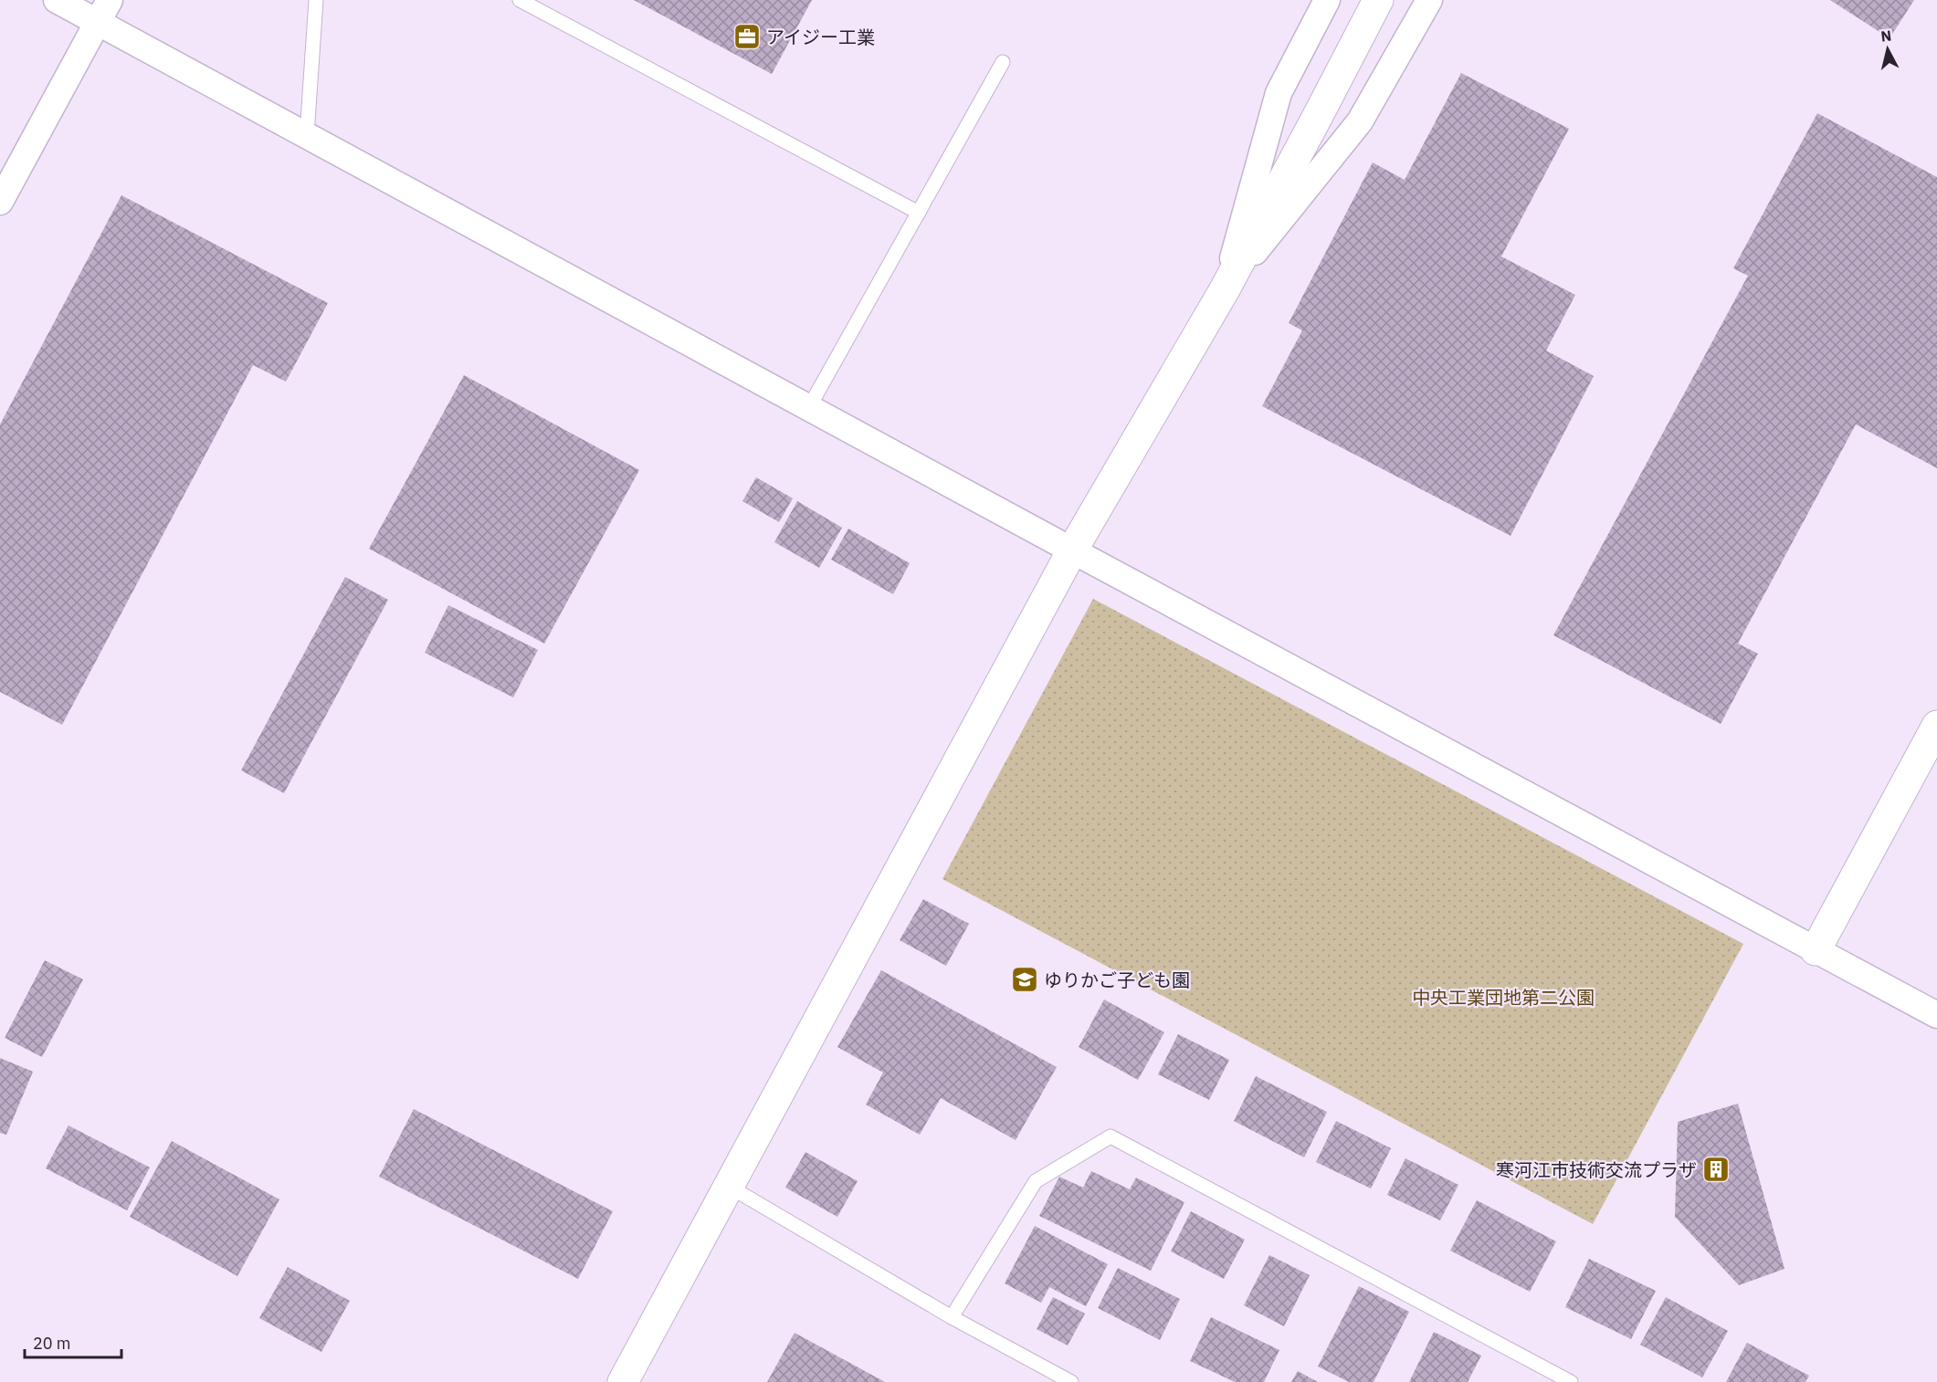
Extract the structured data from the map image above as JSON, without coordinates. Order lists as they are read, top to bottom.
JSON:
{
  "parks": ["中央工業団地第二公園"],
  "places": {
    "office": ["アイジー工業"],
    "school or university": ["ゆりかご子ども園"],
    "building": ["寒河江市技術交流プラザ"]
  },
  "scale_bar": "20 m",
  "north": "top"
}
